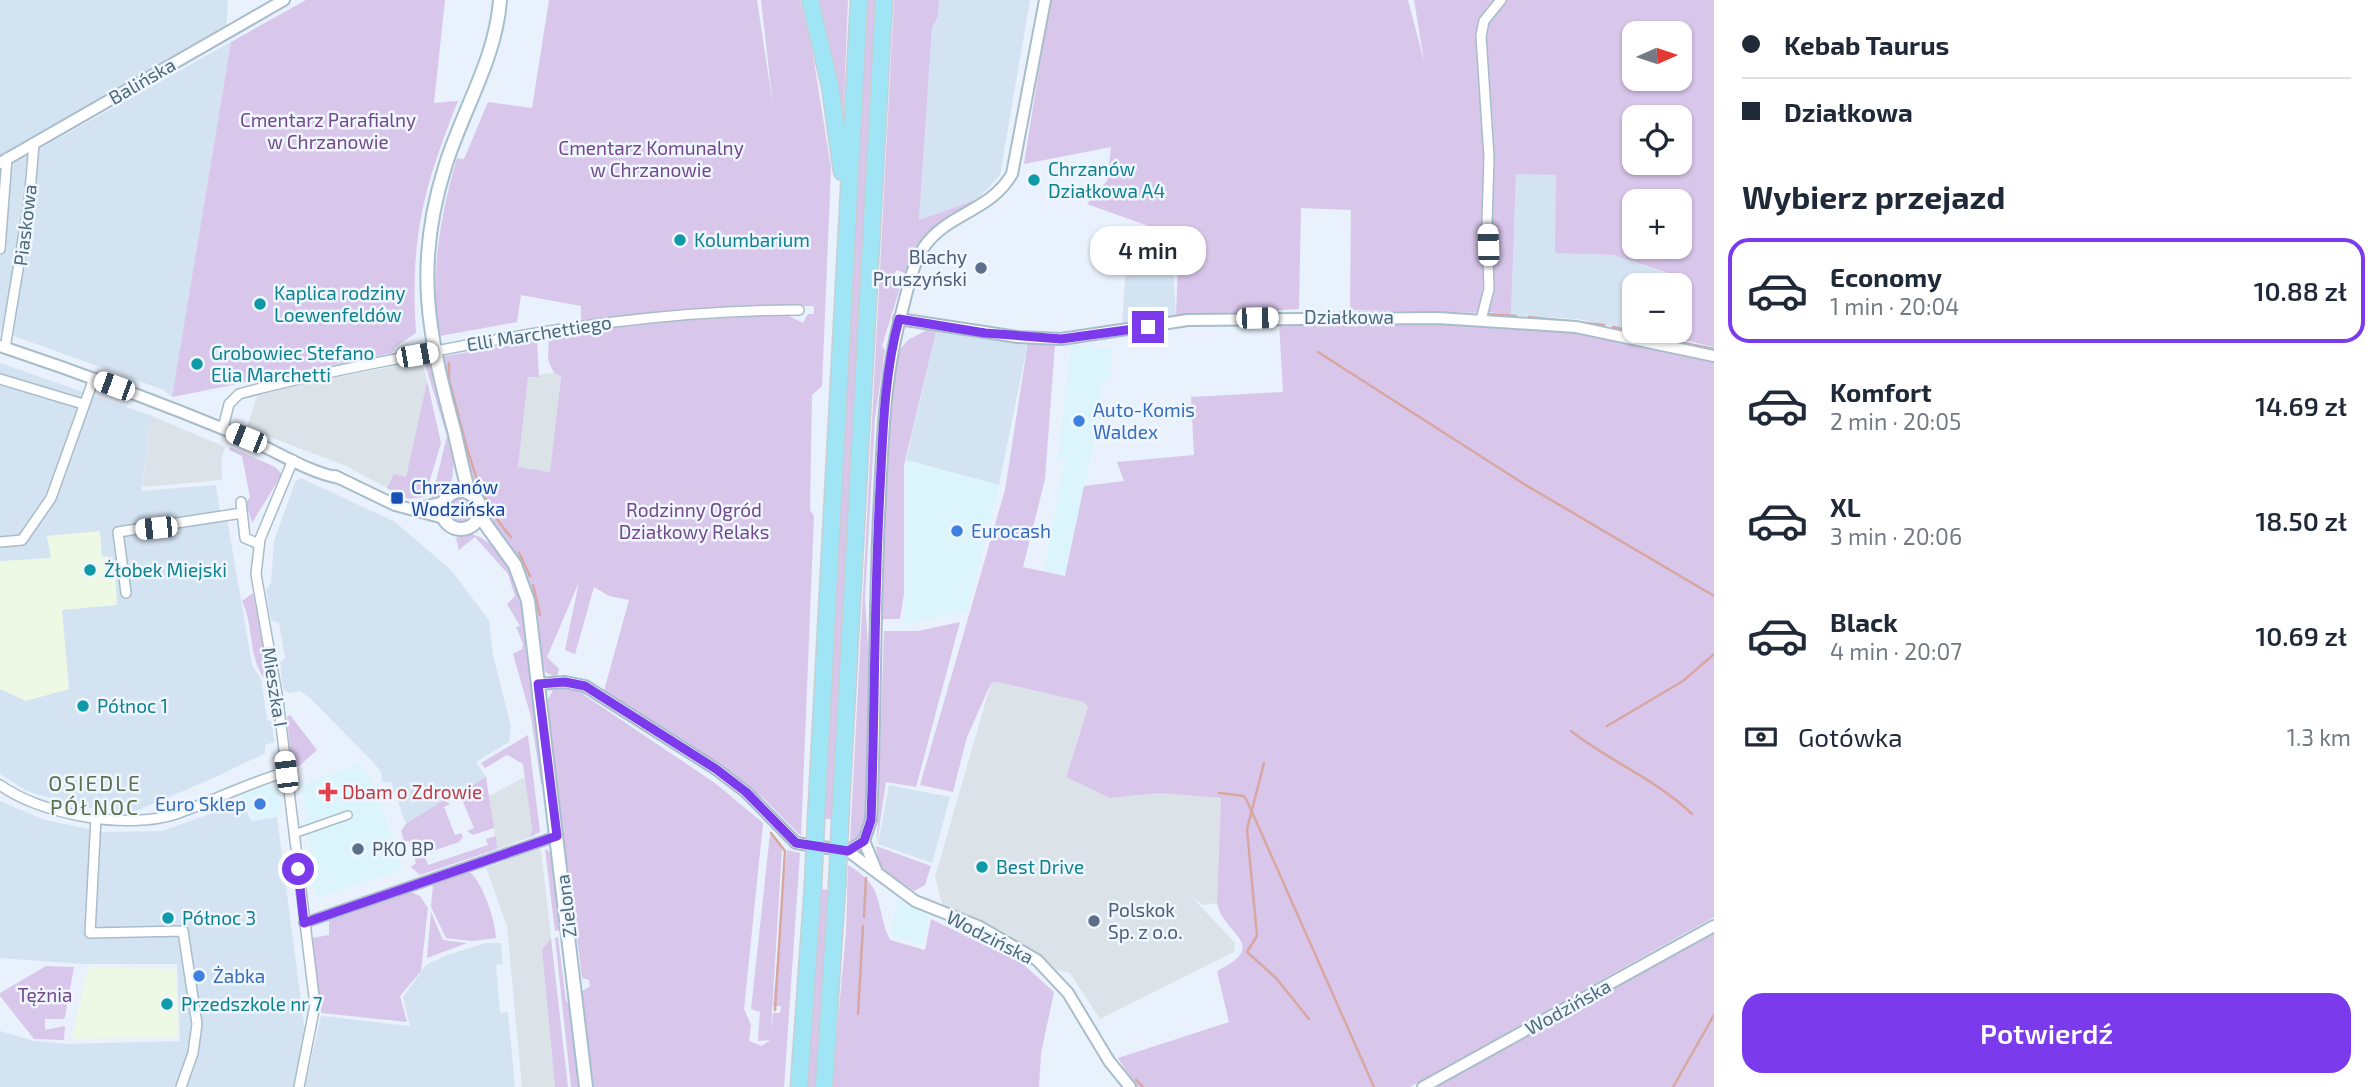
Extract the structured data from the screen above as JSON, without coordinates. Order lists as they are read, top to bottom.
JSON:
{
  "streets": {
    "main road": ["Zielona"],
    "street": [
      "Balińska",
      "Piaskowa",
      "Działkowa",
      "Elli Marchettiego",
      "Mieszka I",
      "Wodzińska"
    ]
  },
  "crossings": [
    ["Balińska", "Piaskowa"]
  ],
  "districts": ["OSIEDLE PÓŁNOC"],
  "parks": [
    "Cmentarz Parafialny w Chrzanowie",
    "Cmentarz Komunalny w Chrzanowie",
    "Rodzinny Ogród Działkowy Relaks",
    "Tężnia"
  ],
  "places": {
    "other": [
      "Chrzanów Działkowa A4",
      "Kolumbarium",
      "Blachy Pruszyński",
      "Kaplica rodziny Loewenfeldów",
      "Grobowiec Stefano Elia Marchetti",
      "Auto-Komis Waldex",
      "Eurocash",
      "Żłobek Miejski",
      "Północ 1",
      "Euro Sklep",
      "PKO BP",
      "Best Drive",
      "Północ 3",
      "Polskok Sp. z o.o.",
      "Żabka",
      "Przedszkole nr 7"
    ],
    "transit": ["Chrzanów Wodzińska"],
    "health": ["Dbam o Zdrowie"]
  },
  "north": "right",
  "page": {
    "banner": ["Kebab Taurus", "Działkowa"],
    "map_buttons": ["+", "−"],
    "heading": "Wybierz przejazd",
    "bubble": "4 min",
    "list": [
      {
        "name": "Economy",
        "note": "1 min · 20:04",
        "value": "10.88 zł"
      },
      {
        "name": "Komfort",
        "note": "2 min · 20:05",
        "value": "14.69 zł"
      },
      {
        "name": "XL",
        "note": "3 min · 20:06",
        "value": "18.50 zł"
      },
      {
        "name": "Black",
        "note": "4 min · 20:07",
        "value": "10.69 zł"
      }
    ],
    "pay": ["Gotówka", "1.3 km"],
    "buttons": "Potwierdź"
  }
}
